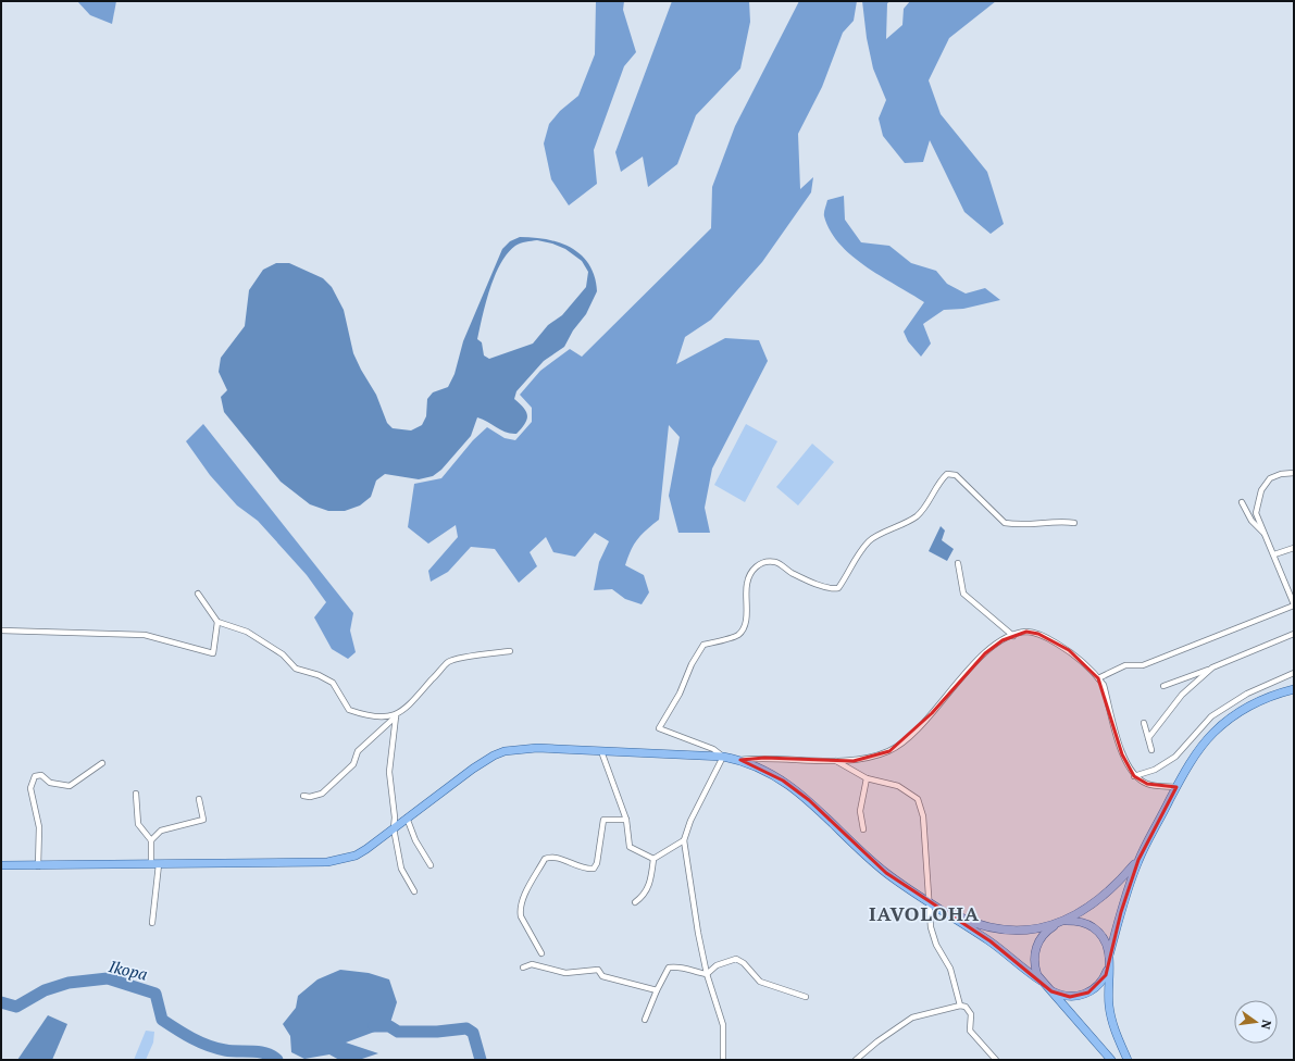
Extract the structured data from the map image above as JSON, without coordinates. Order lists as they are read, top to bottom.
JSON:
{
  "districts": ["IAVOLOHA"],
  "water": ["Ikopa"],
  "north": "right"
}
